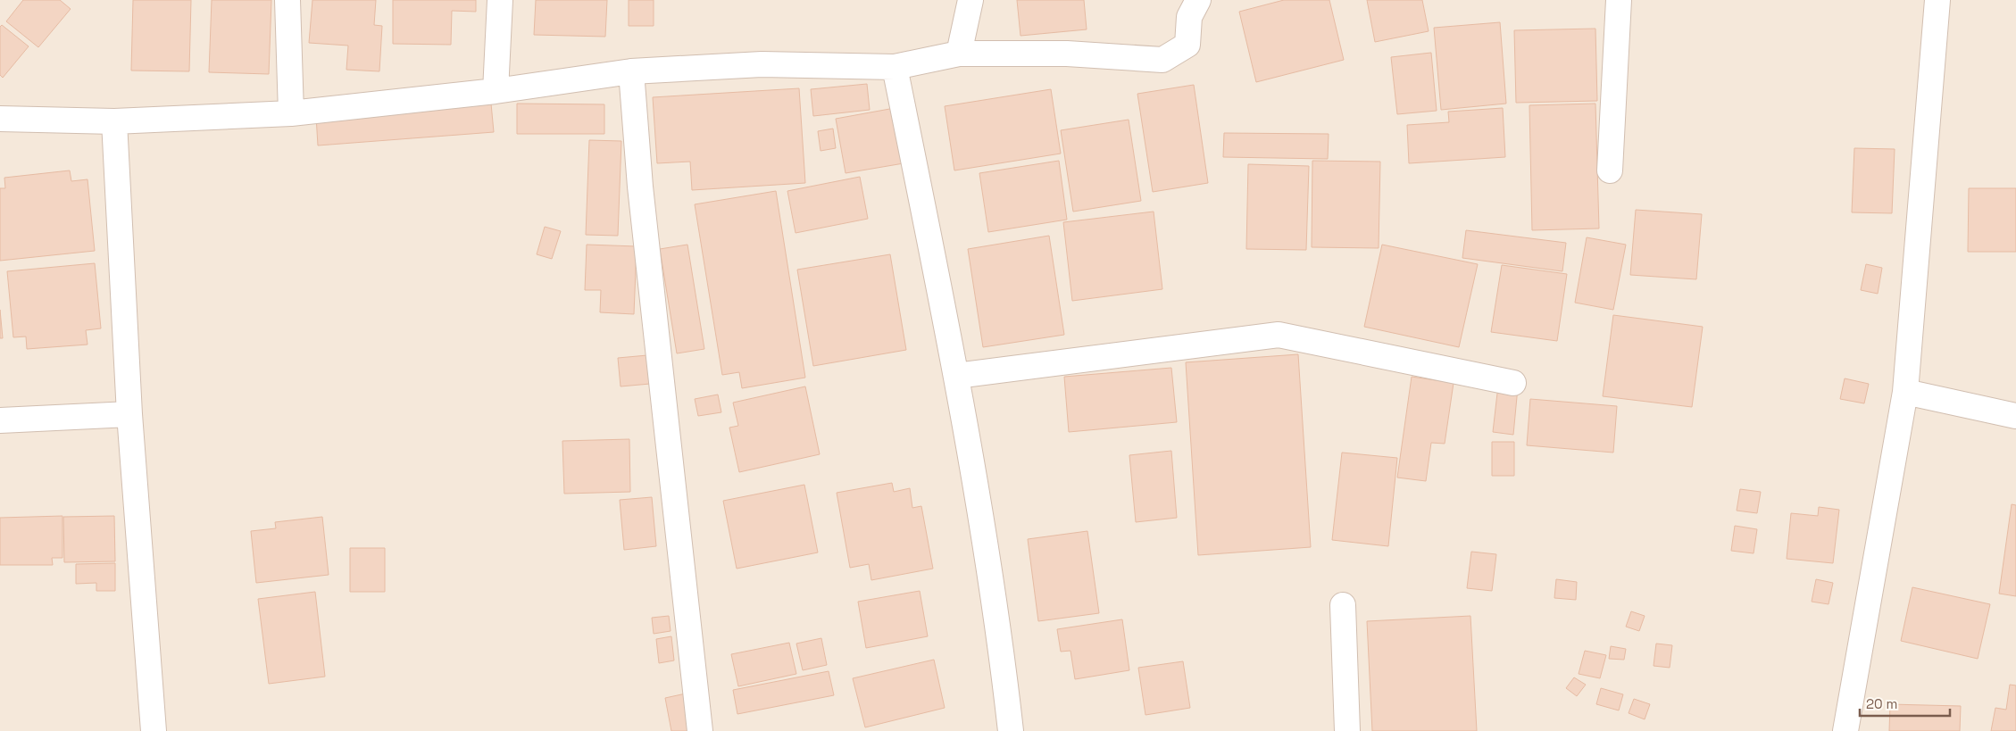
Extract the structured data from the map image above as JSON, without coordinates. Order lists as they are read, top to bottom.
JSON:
{
  "scale_bar": "20 m"
}
